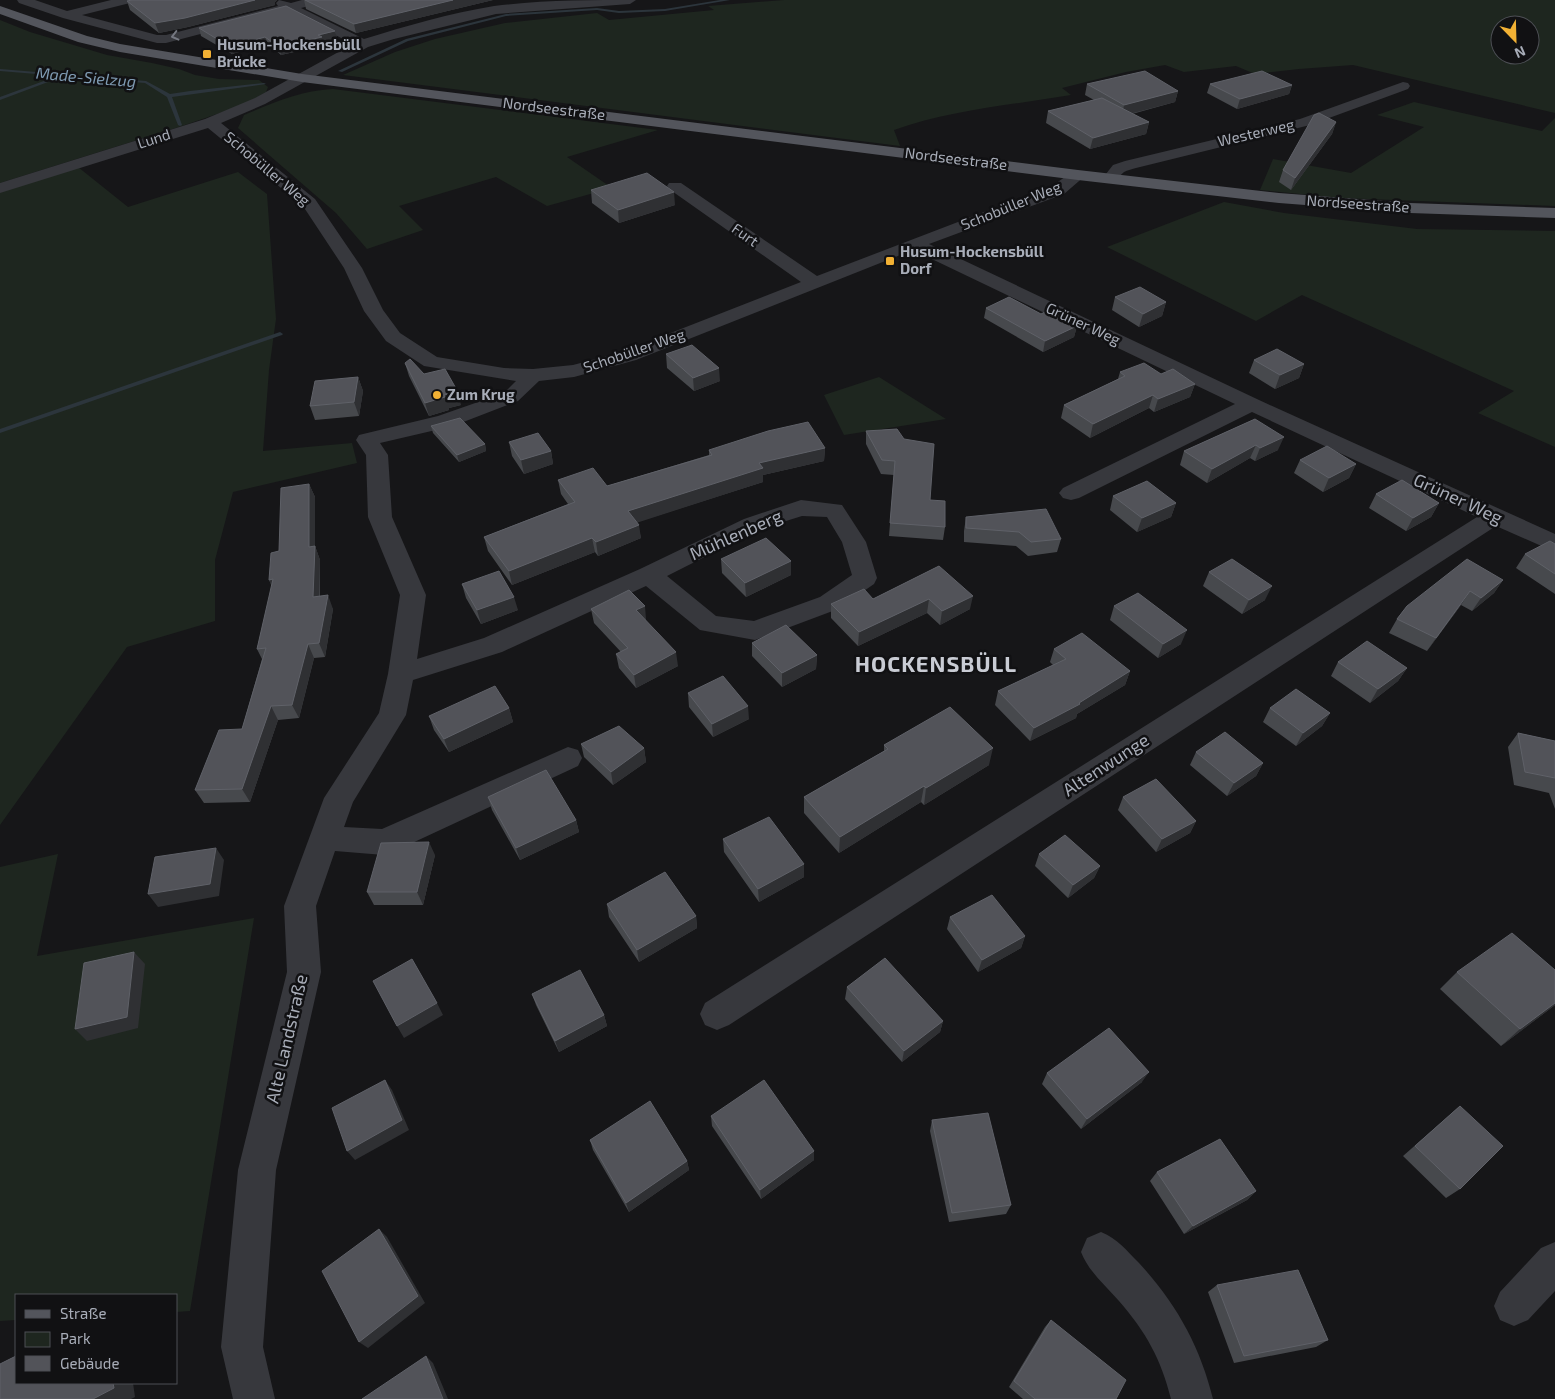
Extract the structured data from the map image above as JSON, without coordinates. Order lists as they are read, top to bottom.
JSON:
{
  "streets": {
    "main road": ["Nordseestraße"],
    "street": [
      "Westerweg",
      "Lund",
      "Schobüller Weg",
      "Furt",
      "Grüner Weg",
      "Mühlenberg",
      "Altenwunge",
      "Alte Landstraße"
    ]
  },
  "crossings": [
    ["Nordseestraße", "Westerweg"],
    ["Nordseestraße", "Lund"],
    ["Nordseestraße", "Schobüller Weg"],
    ["Lund", "Schobüller Weg"],
    ["Schobüller Weg", "Furt"],
    ["Schobüller Weg", "Grüner Weg"],
    ["Schobüller Weg", "Alte Landstraße"],
    ["Grüner Weg", "Altenwunge"],
    ["Mühlenberg", "Alte Landstraße"]
  ],
  "districts": ["HOCKENSBÜLL"],
  "water": ["Made-Sielzug"],
  "places": {
    "transit": ["Husum-Hockensbüll Brücke", "Husum-Hockensbüll Dorf"],
    "other": ["Zum Krug"]
  },
  "legend": ["Straße", "Park", "Gebäude"],
  "north": "bottom right"
}
